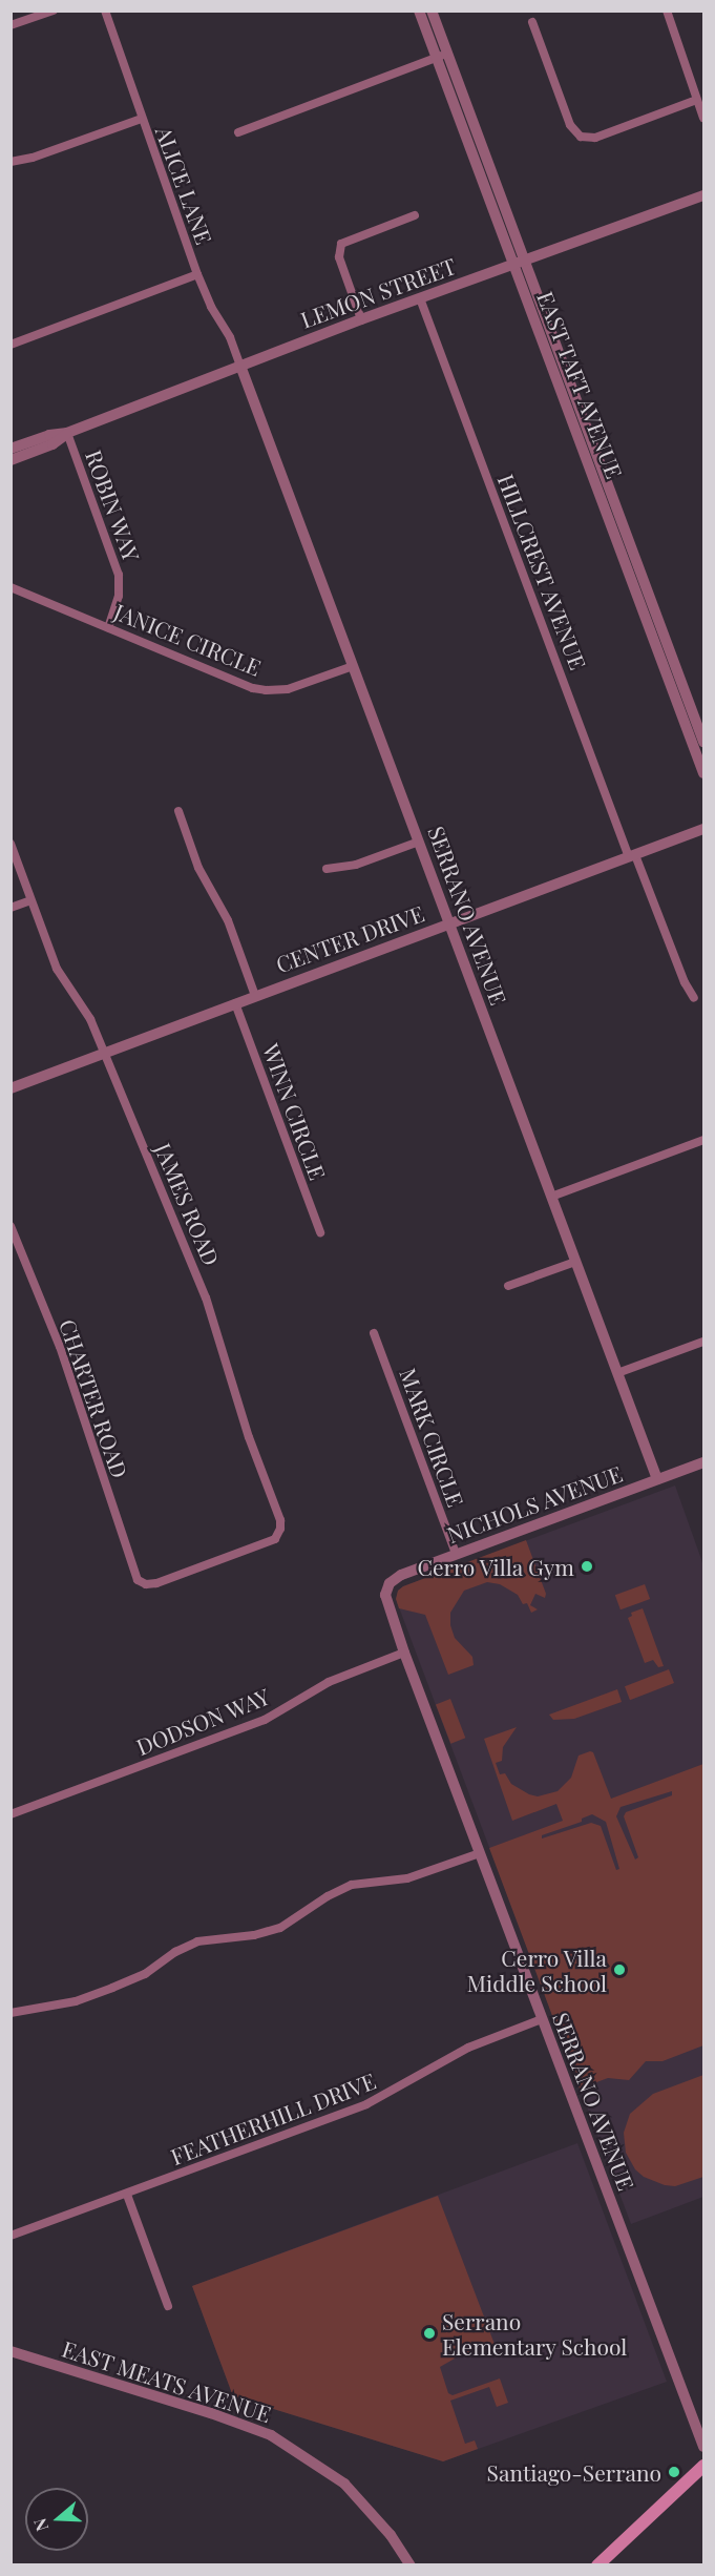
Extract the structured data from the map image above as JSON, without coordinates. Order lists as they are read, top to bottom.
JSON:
{
  "streets": {
    "street": [
      "ALICE LANE",
      "LEMON STREET",
      "EAST TAFT AVENUE",
      "ROBIN WAY",
      "HILLCREST AVENUE",
      "JANICE CIRCLE",
      "SERRANO AVENUE",
      "CENTER DRIVE",
      "WINN CIRCLE",
      "JAMES ROAD",
      "CHARTER ROAD",
      "MARK CIRCLE",
      "NICHOLS AVENUE",
      "DODSON WAY",
      "FEATHERHILL DRIVE",
      "EAST MEATS AVENUE"
    ]
  },
  "crossings": [
    ["ALICE LANE", "LEMON STREET"],
    ["ALICE LANE", "SERRANO AVENUE"],
    ["LEMON STREET", "EAST TAFT AVENUE"],
    ["LEMON STREET", "ROBIN WAY"],
    ["LEMON STREET", "HILLCREST AVENUE"],
    ["LEMON STREET", "SERRANO AVENUE"],
    ["ROBIN WAY", "JANICE CIRCLE"],
    ["HILLCREST AVENUE", "CENTER DRIVE"],
    ["JANICE CIRCLE", "SERRANO AVENUE"],
    ["SERRANO AVENUE", "CENTER DRIVE"],
    ["SERRANO AVENUE", "NICHOLS AVENUE"],
    ["SERRANO AVENUE", "DODSON WAY"],
    ["SERRANO AVENUE", "FEATHERHILL DRIVE"],
    ["CENTER DRIVE", "WINN CIRCLE"],
    ["CENTER DRIVE", "JAMES ROAD"],
    ["JAMES ROAD", "CHARTER ROAD"],
    ["MARK CIRCLE", "NICHOLS AVENUE"]
  ],
  "places": [
    "Cerro Villa Gym",
    "Cerro Villa Middle School",
    "Serrano Elementary School",
    "Santiago-Serrano"
  ],
  "north": "left"
}
